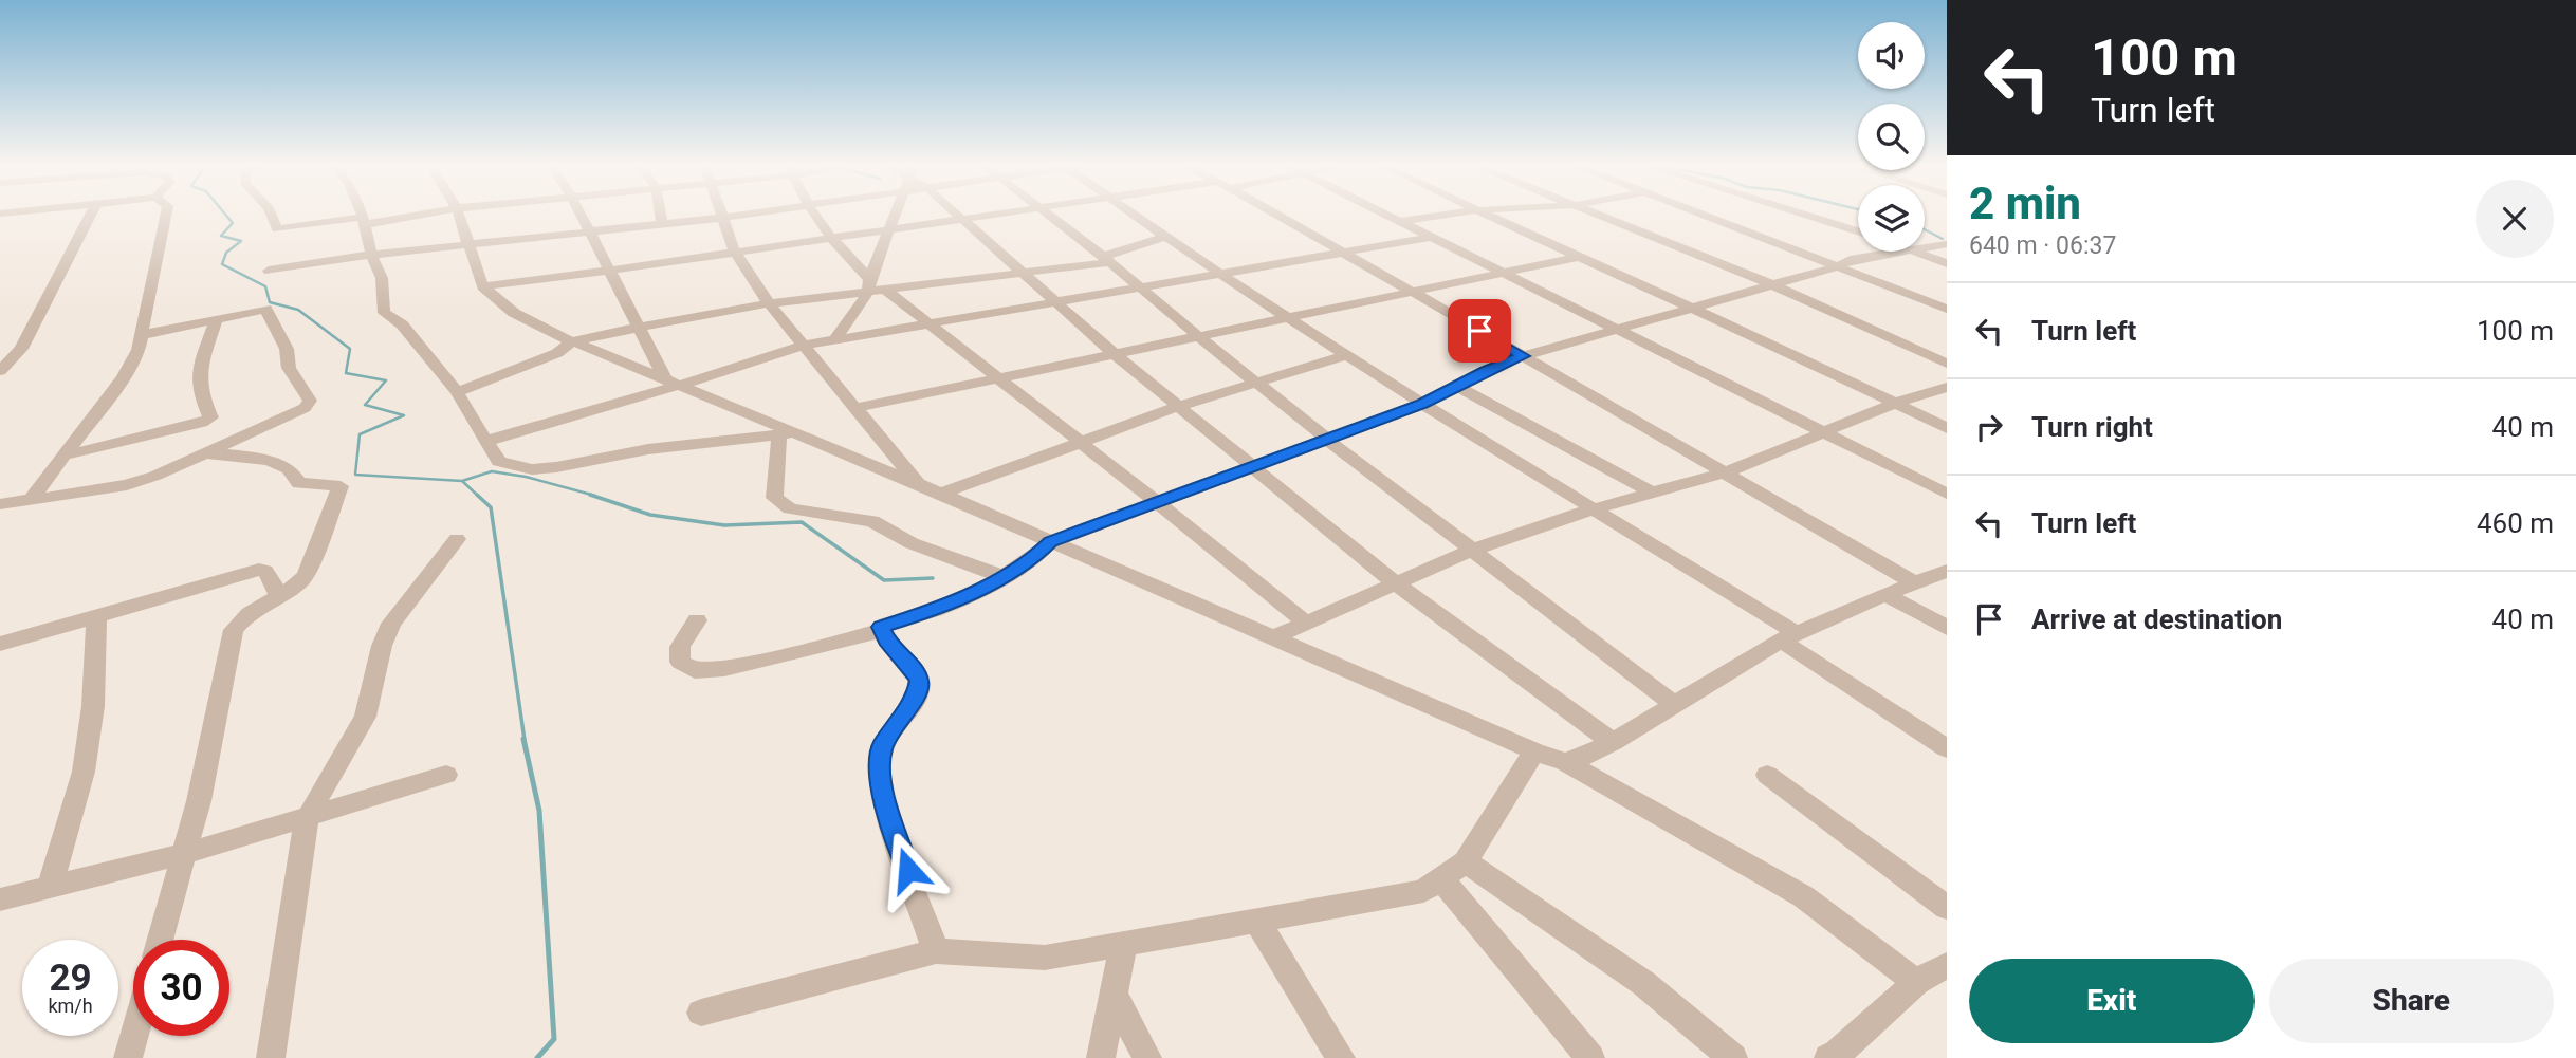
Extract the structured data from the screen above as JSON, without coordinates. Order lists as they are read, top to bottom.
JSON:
{
  "page": {
    "turn": ["100 m", "Turn left"],
    "heading": ["2 min", "640 m · 06:37"],
    "list": [
      {
        "name": "Turn left",
        "value": "100 m"
      },
      {
        "name": "Turn right",
        "value": "40 m"
      },
      {
        "name": "Turn left",
        "value": "460 m"
      },
      {
        "name": "Arrive at destination",
        "value": "40 m"
      }
    ],
    "speed": "29 km/h",
    "limit": "30",
    "buttons": ["Exit", "Share"]
  }
}
